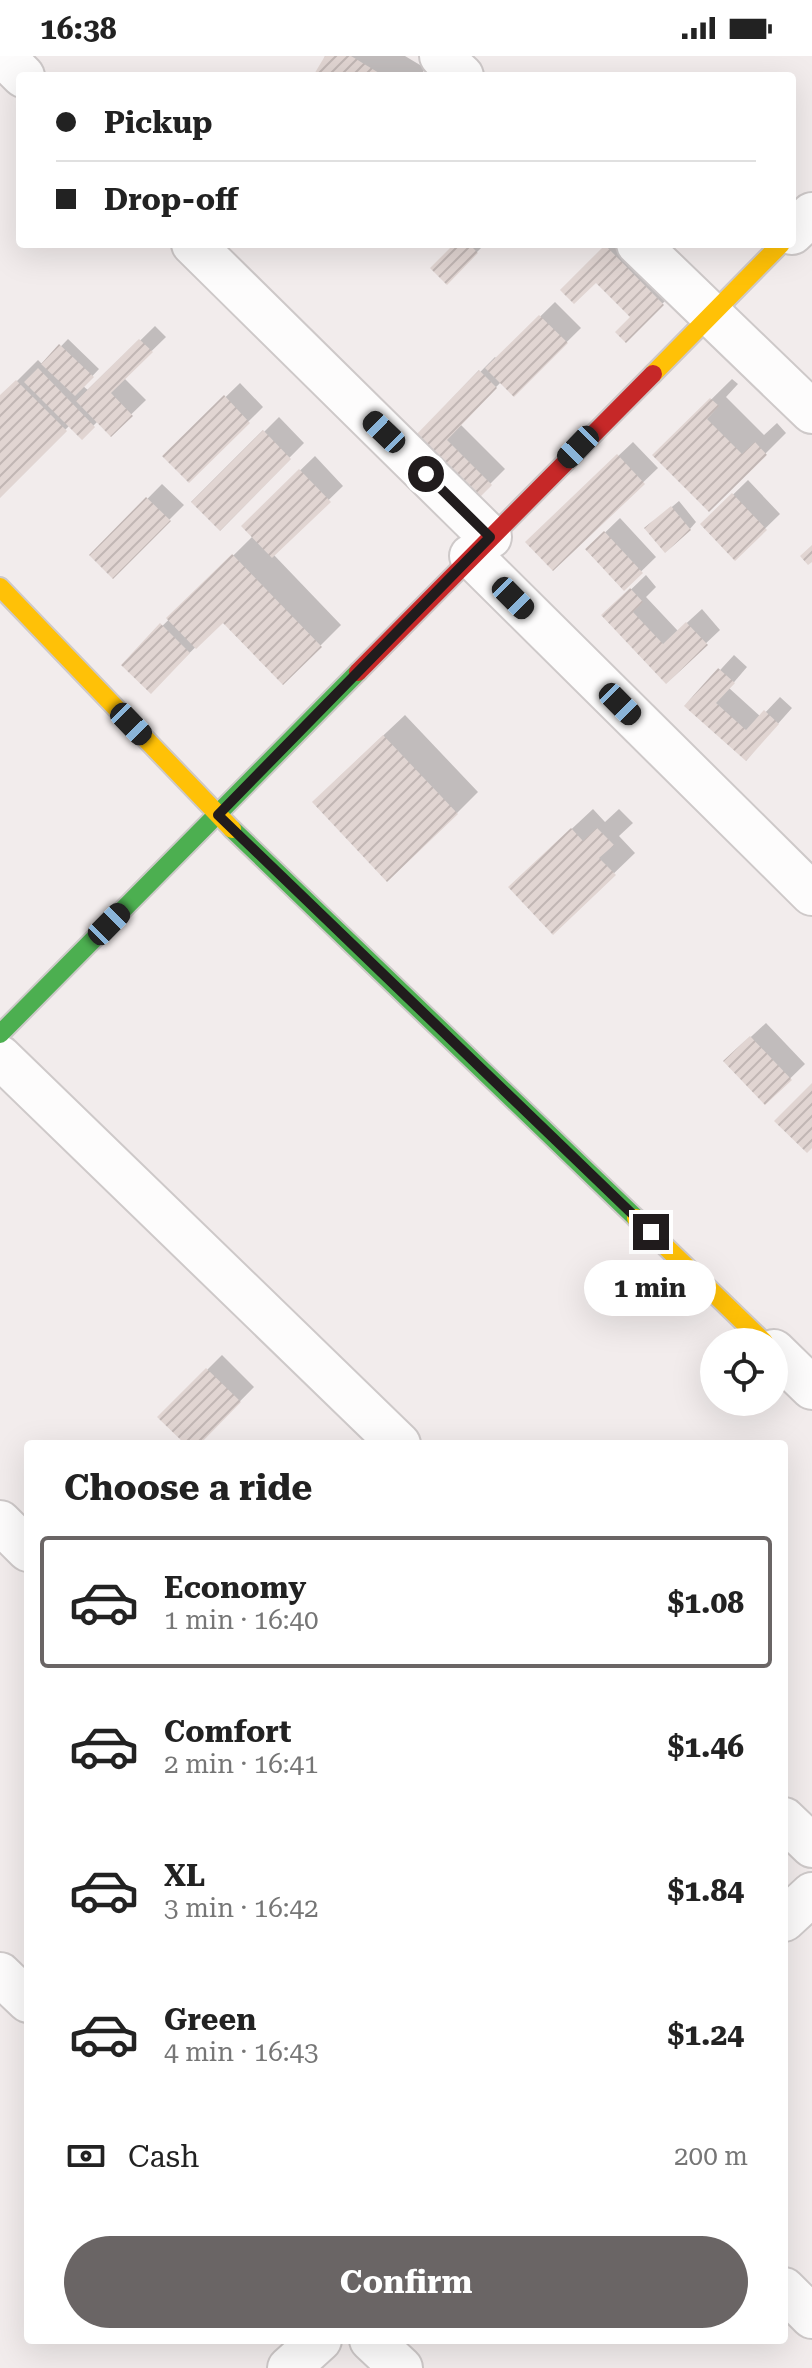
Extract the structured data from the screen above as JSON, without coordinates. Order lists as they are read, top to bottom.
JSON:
{
  "page": {
    "status": "16:38",
    "banner": ["Pickup", "Drop-off"],
    "bubble": "1 min",
    "heading": "Choose a ride",
    "list": [
      {
        "name": "Economy",
        "note": "1 min · 16:40",
        "value": "$1.08"
      },
      {
        "name": "Comfort",
        "note": "2 min · 16:41",
        "value": "$1.46"
      },
      {
        "name": "XL",
        "note": "3 min · 16:42",
        "value": "$1.84"
      },
      {
        "name": "Green",
        "note": "4 min · 16:43",
        "value": "$1.24"
      }
    ],
    "pay": ["Cash", "200 m"],
    "buttons": "Confirm"
  }
}
